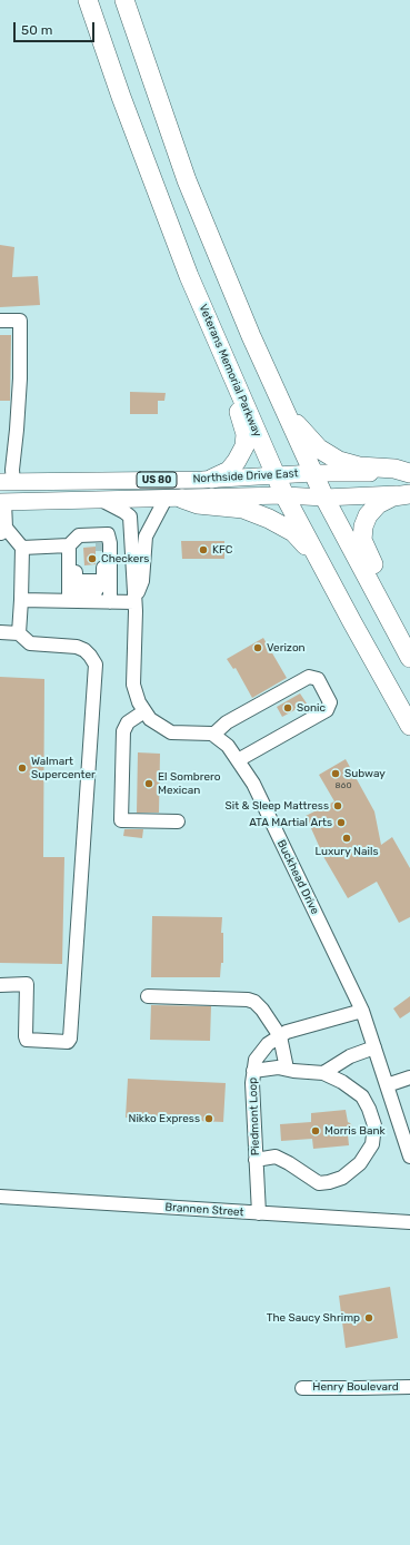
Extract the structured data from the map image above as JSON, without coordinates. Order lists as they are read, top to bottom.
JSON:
{
  "streets": {
    "highway": ["Veterans Memorial Parkway"],
    "main road": ["Northside Drive East", "US 80"],
    "street": [
      "Buckhead Drive",
      "Piedmont Loop",
      "Brannen Street",
      "Henry Boulevard"
    ]
  },
  "crossings": [
    ["Veterans Memorial Parkway", "Northside Drive East"],
    ["Buckhead Drive", "Piedmont Loop"],
    ["Piedmont Loop", "Brannen Street"]
  ],
  "places": [
    "KFC",
    "Checkers",
    "Verizon",
    "Sonic",
    "Walmart Supercenter",
    "Subway",
    "El Sombrero Mexican",
    "Sit & Sleep Mattress",
    "ATA MArtial Arts",
    "Luxury Nails",
    "Nikko Express",
    "Morris Bank",
    "The Saucy Shrimp"
  ],
  "house_numbers": ["860"],
  "scale_bar": "50 m"
}
